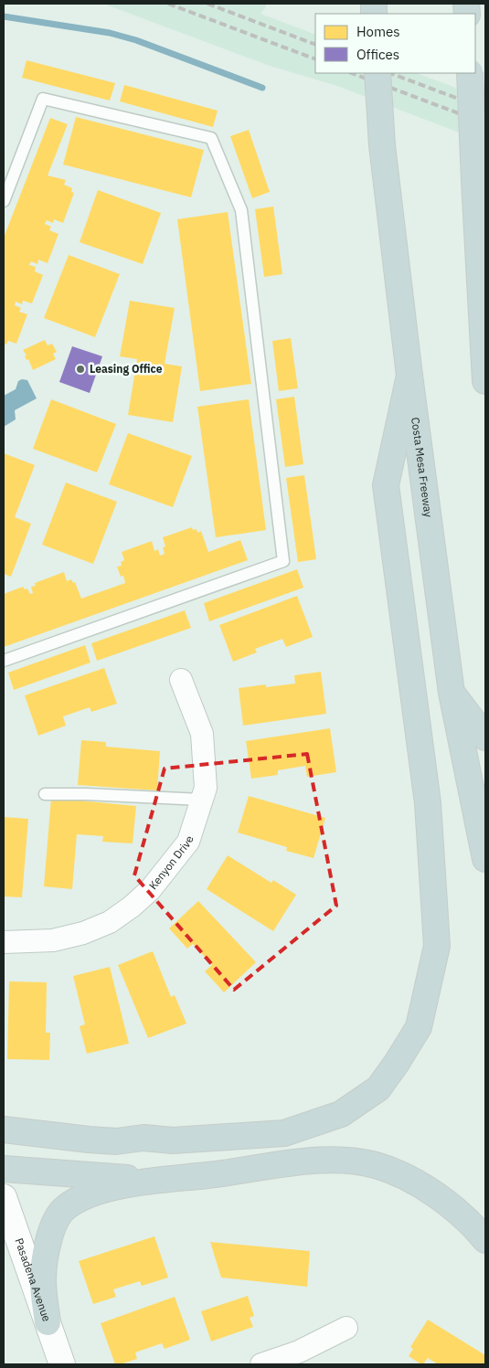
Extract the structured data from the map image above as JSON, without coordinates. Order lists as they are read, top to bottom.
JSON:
{
  "streets": {
    "highway": ["Costa Mesa Freeway"],
    "main road": ["Pasadena Avenue"],
    "street": ["Kenyon Drive"]
  },
  "places": ["Leasing Office"],
  "legend": ["Homes", "Offices"]
}
